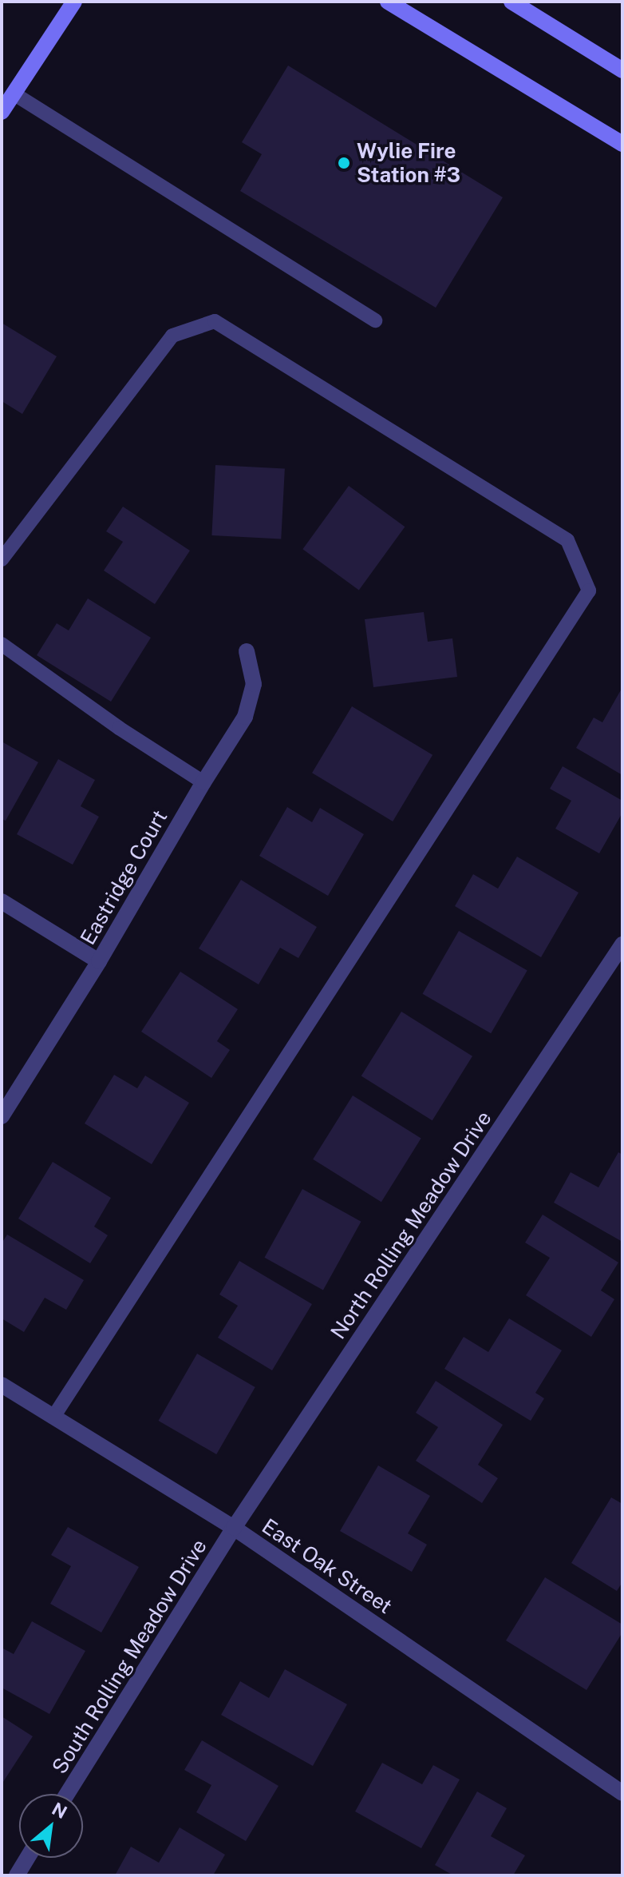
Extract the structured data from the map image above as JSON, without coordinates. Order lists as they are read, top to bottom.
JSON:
{
  "streets": {
    "street": [
      "Eastridge Court",
      "North Rolling Meadow Drive",
      "East Oak Street",
      "South Rolling Meadow Drive"
    ]
  },
  "crossings": [
    ["North Rolling Meadow Drive", "East Oak Street"],
    ["North Rolling Meadow Drive", "South Rolling Meadow Drive"],
    ["East Oak Street", "South Rolling Meadow Drive"]
  ],
  "places": ["Wylie Fire Station #3"],
  "north": "top right"
}
